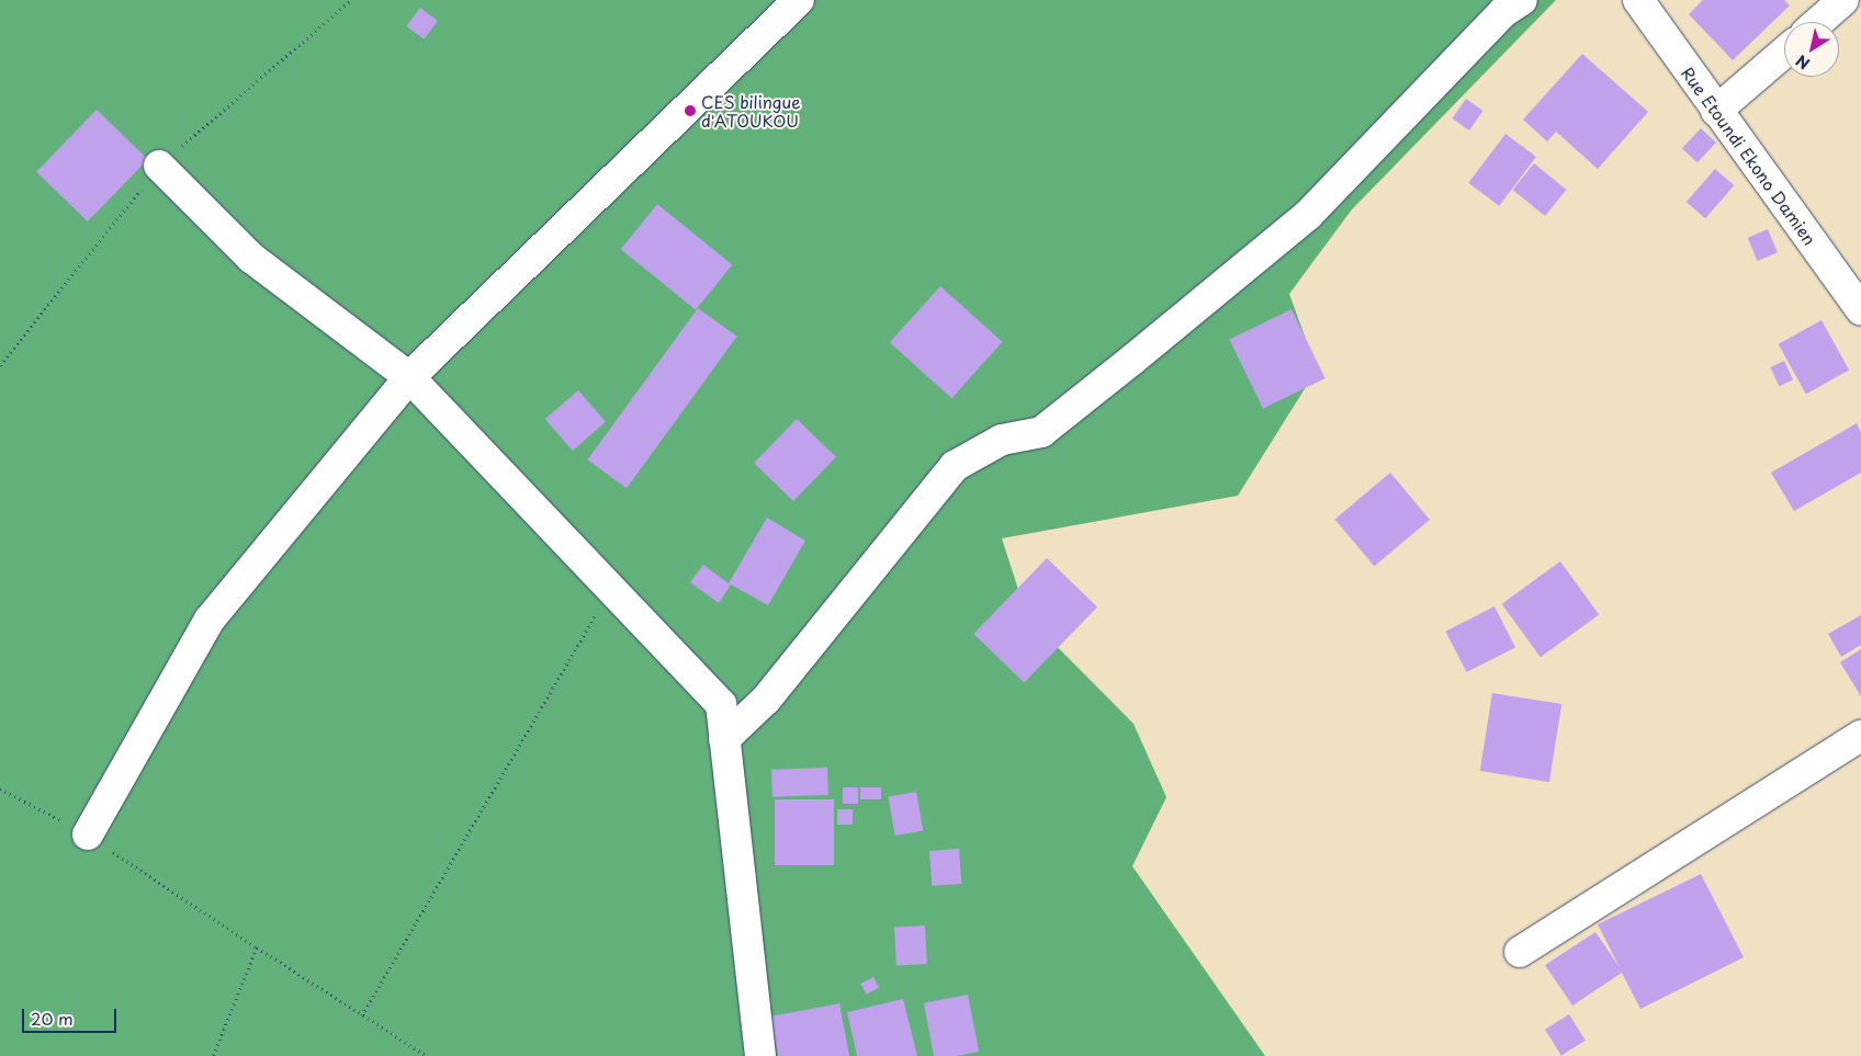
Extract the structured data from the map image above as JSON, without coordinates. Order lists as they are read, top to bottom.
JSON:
{
  "streets": {
    "street": ["Rue Etoundi Ekono Damien"]
  },
  "places": ["CES bilingue d'ATOUKOU"],
  "scale_bar": "20 m",
  "north": "bottom left"
}
